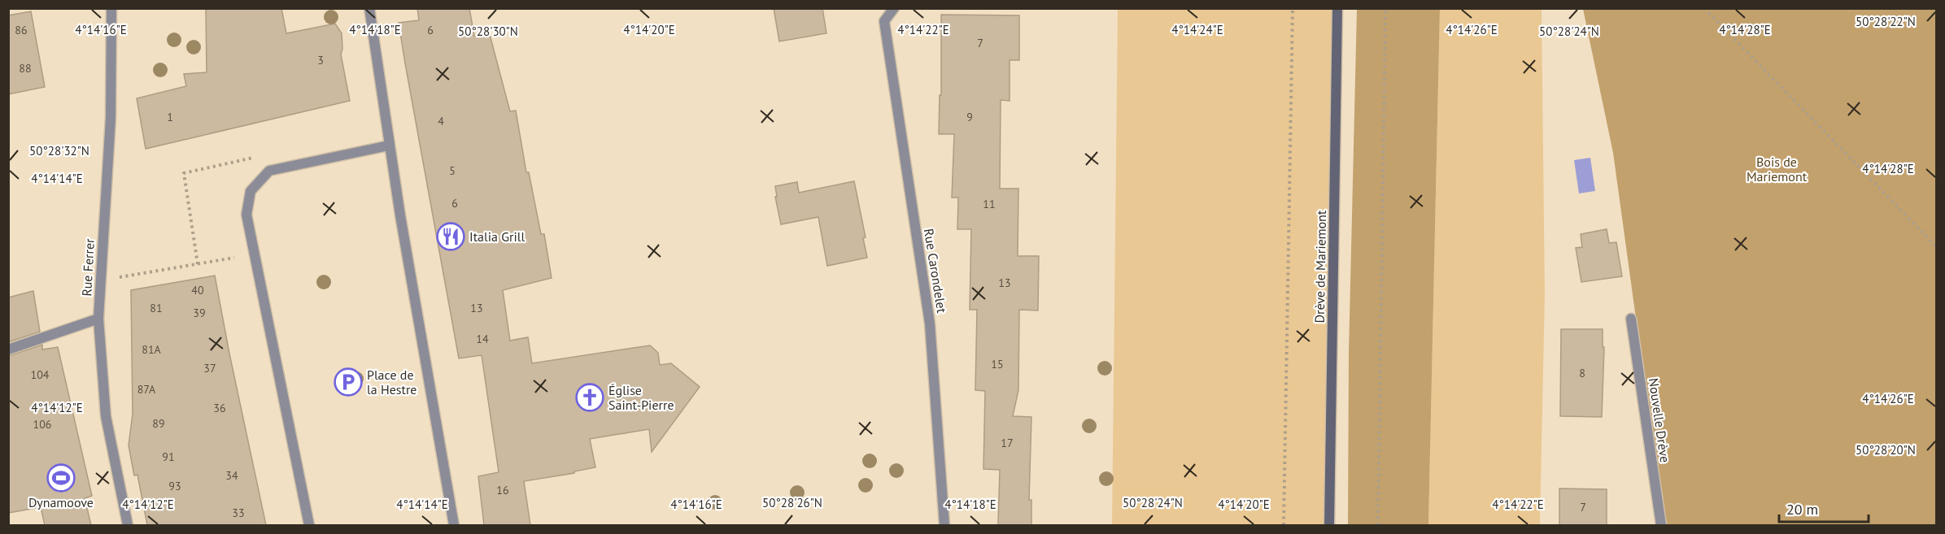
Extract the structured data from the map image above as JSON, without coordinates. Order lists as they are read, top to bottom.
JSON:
{
  "streets": {
    "street": [
      "Drève de Mariemont",
      "Rue Ferrer",
      "Rue Carondelet",
      "Nouvelle Drève"
    ]
  },
  "parks": ["Bois de Mariemont"],
  "places": {
    "restaurant": ["Italia Grill"],
    "parking": ["Place de la Hestre"],
    "church": ["Église Saint-Pierre"],
    "sports": ["Dynamoove"]
  },
  "house_numbers": [
    "86",
    "6",
    "7",
    "3",
    "88",
    "1",
    "9",
    "4",
    "5",
    "6",
    "11",
    "13",
    "40",
    "81",
    "13",
    "39",
    "14",
    "81A",
    "15",
    "37",
    "8",
    "104",
    "87A",
    "36",
    "89",
    "106",
    "17",
    "91",
    "34",
    "93",
    "16",
    "7",
    "33"
  ],
  "scale_bar": "20 m",
  "coordinates": [
    "50°28'22\"N",
    "4°14'26\"E",
    "4°14'28\"E",
    "4°14'16\"E",
    "4°14'18\"E",
    "4°14'20\"E",
    "4°14'22\"E",
    "4°14'24\"E",
    "50°28'30\"N",
    "50°28'24\"N",
    "50°28'32\"N",
    "4°14'14\"E",
    "4°14'12\"E",
    "50°28'20\"N",
    "50°28'26\"N"
  ]
}
